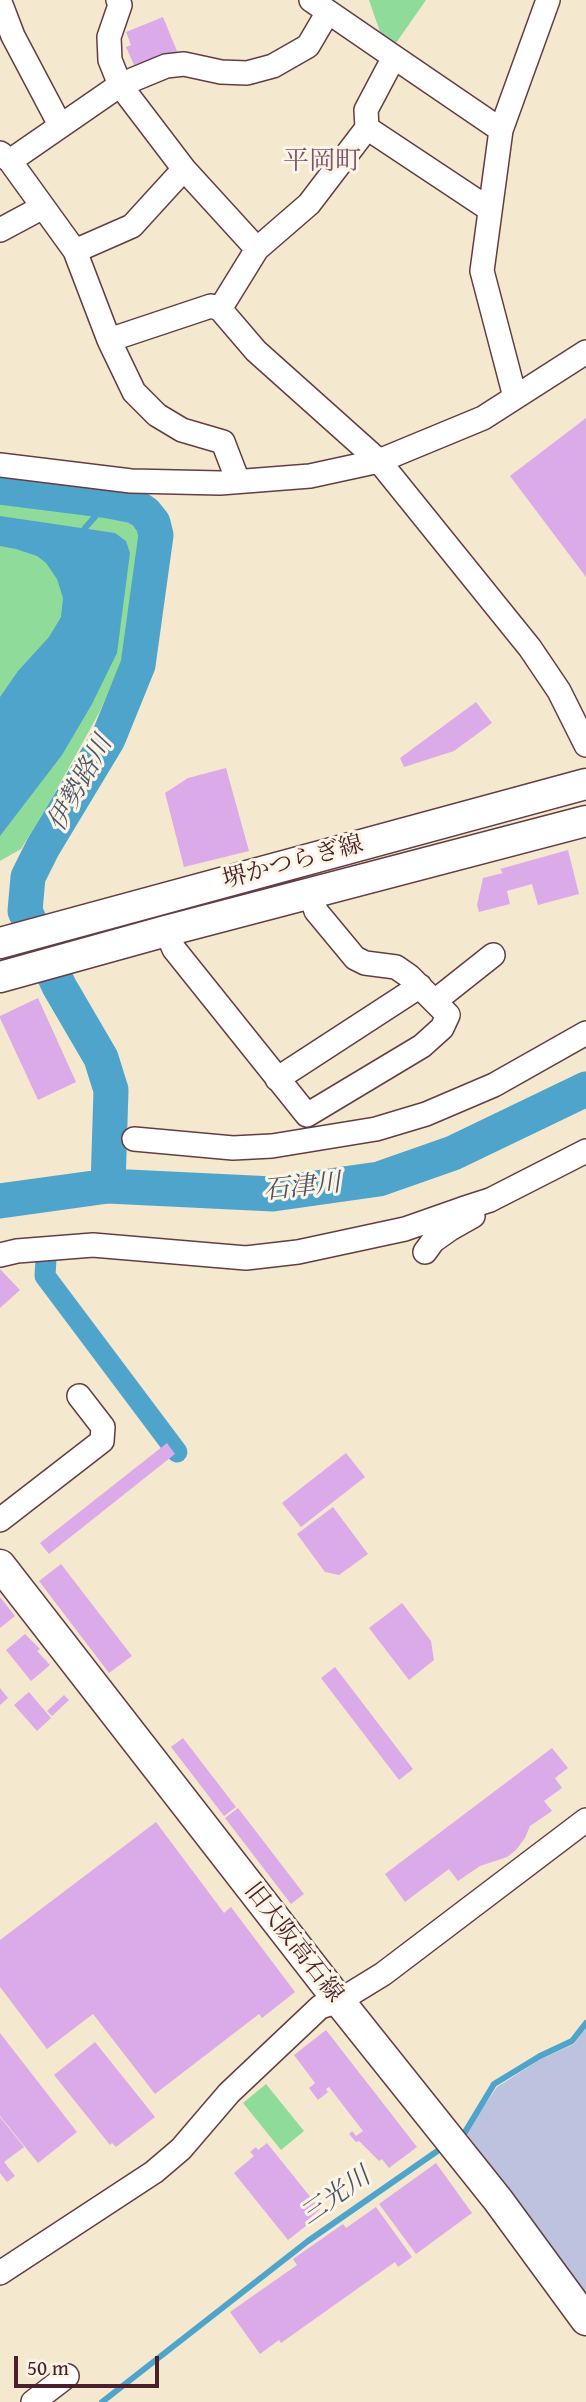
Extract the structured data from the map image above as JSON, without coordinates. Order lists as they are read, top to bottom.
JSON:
{
  "streets": {
    "main road": ["堺かつらぎ線", "旧大阪高石線"]
  },
  "districts": ["平岡町"],
  "water": ["伊勢路川", "石津川", "三光川"],
  "scale_bar": "50 m"
}
